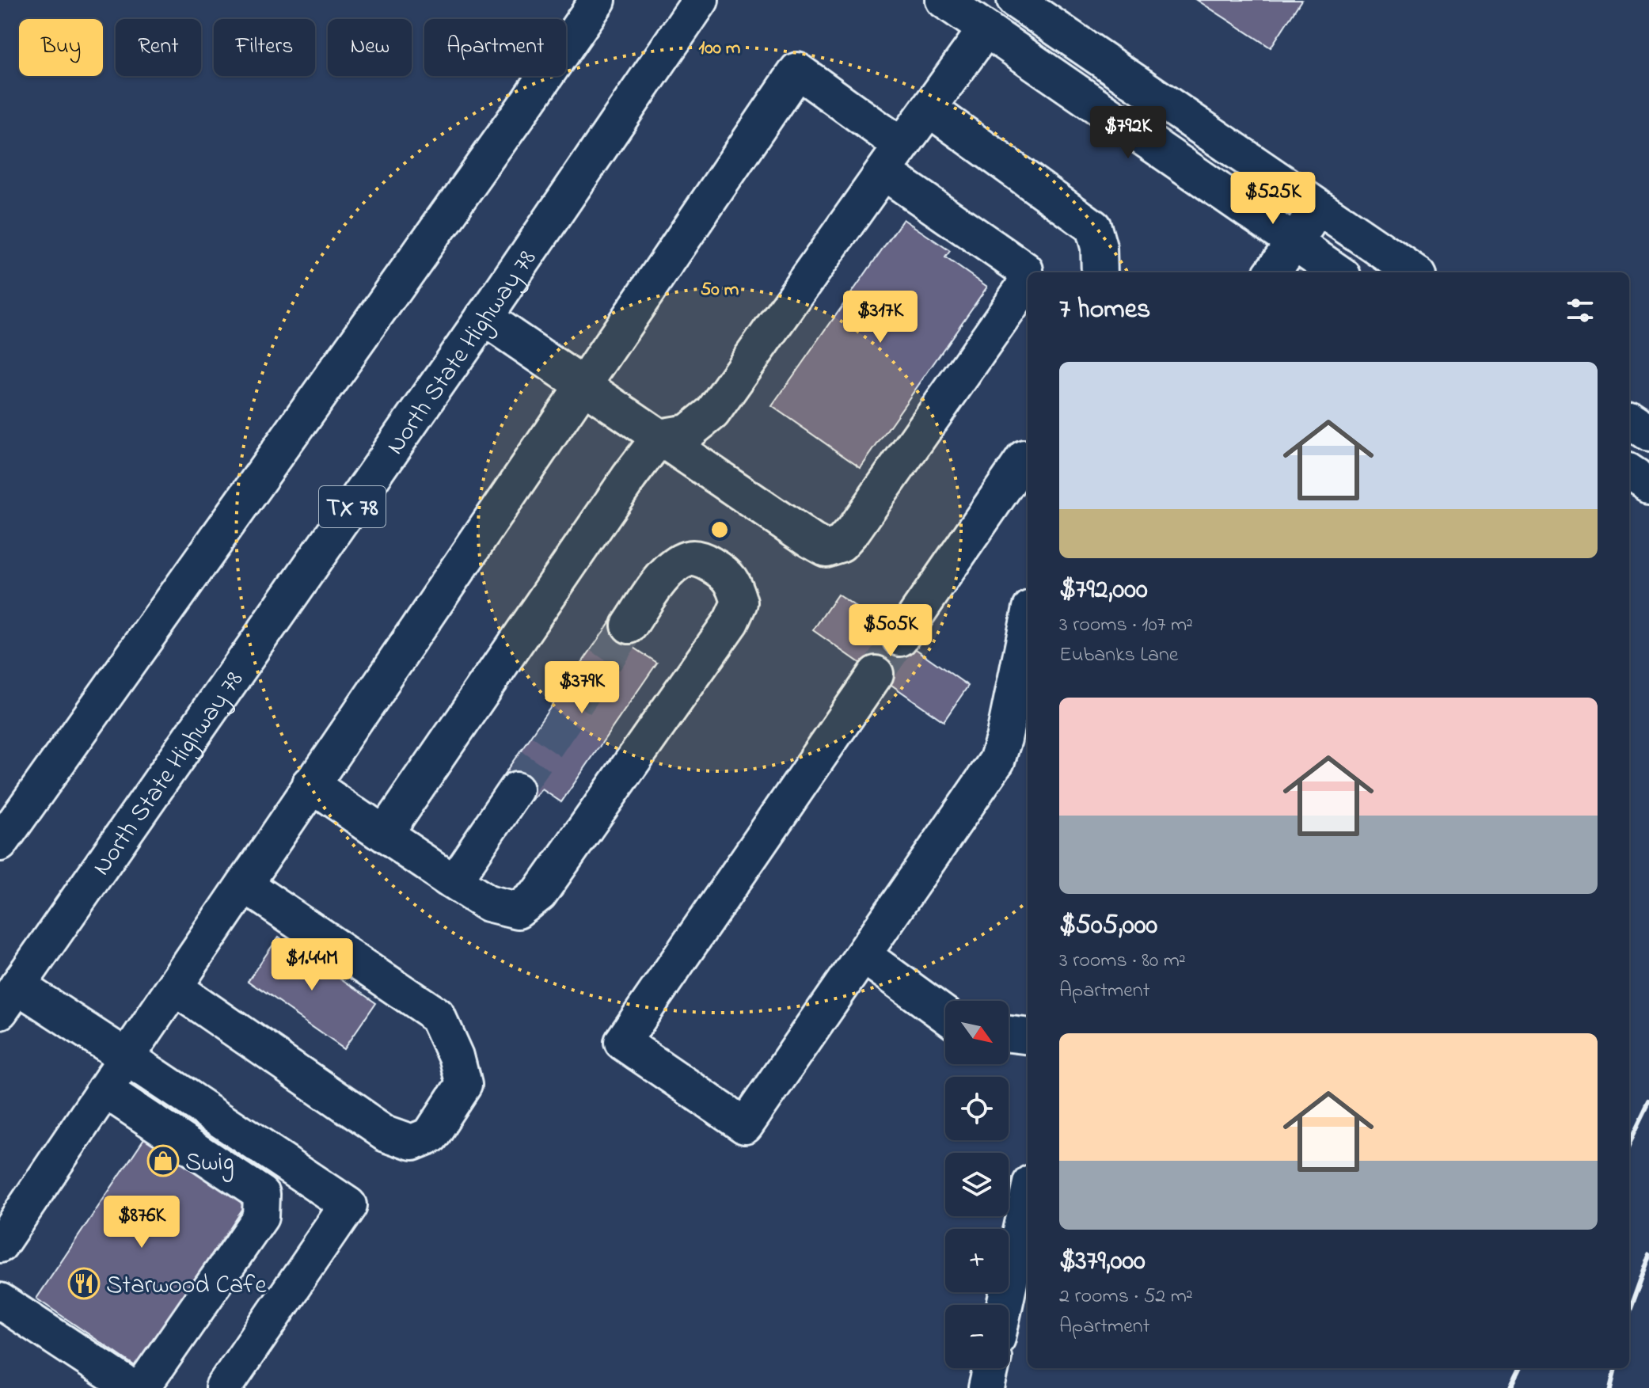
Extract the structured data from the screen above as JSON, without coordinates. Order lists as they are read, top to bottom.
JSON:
{
  "streets": {
    "main road": ["North State Highway 78", "TX 78"]
  },
  "places": {
    "shop": ["Swig"],
    "restaurant": ["Starwood Cafe"]
  },
  "north": "bottom right",
  "page": {
    "chip": [
      "Buy",
      "Rent",
      "Filters",
      "New",
      "Apartment"
    ],
    "price": [
      "$792K",
      "$525K",
      "$317K",
      "$505K",
      "$379K",
      "$1.44M",
      "$876K"
    ],
    "heading": "7 homes",
    "list": [
      {
        "name": "$792,000",
        "note": "3 rooms · 107 m² · Eubanks Lane"
      },
      {
        "name": "$505,000",
        "note": "3 rooms · 80 m² · Apartment"
      },
      {
        "name": "$379,000",
        "note": "2 rooms · 52 m² · Apartment"
      }
    ],
    "map_buttons": ["+", "−"]
  },
  "rings": ["100 m", "50 m"]
}
